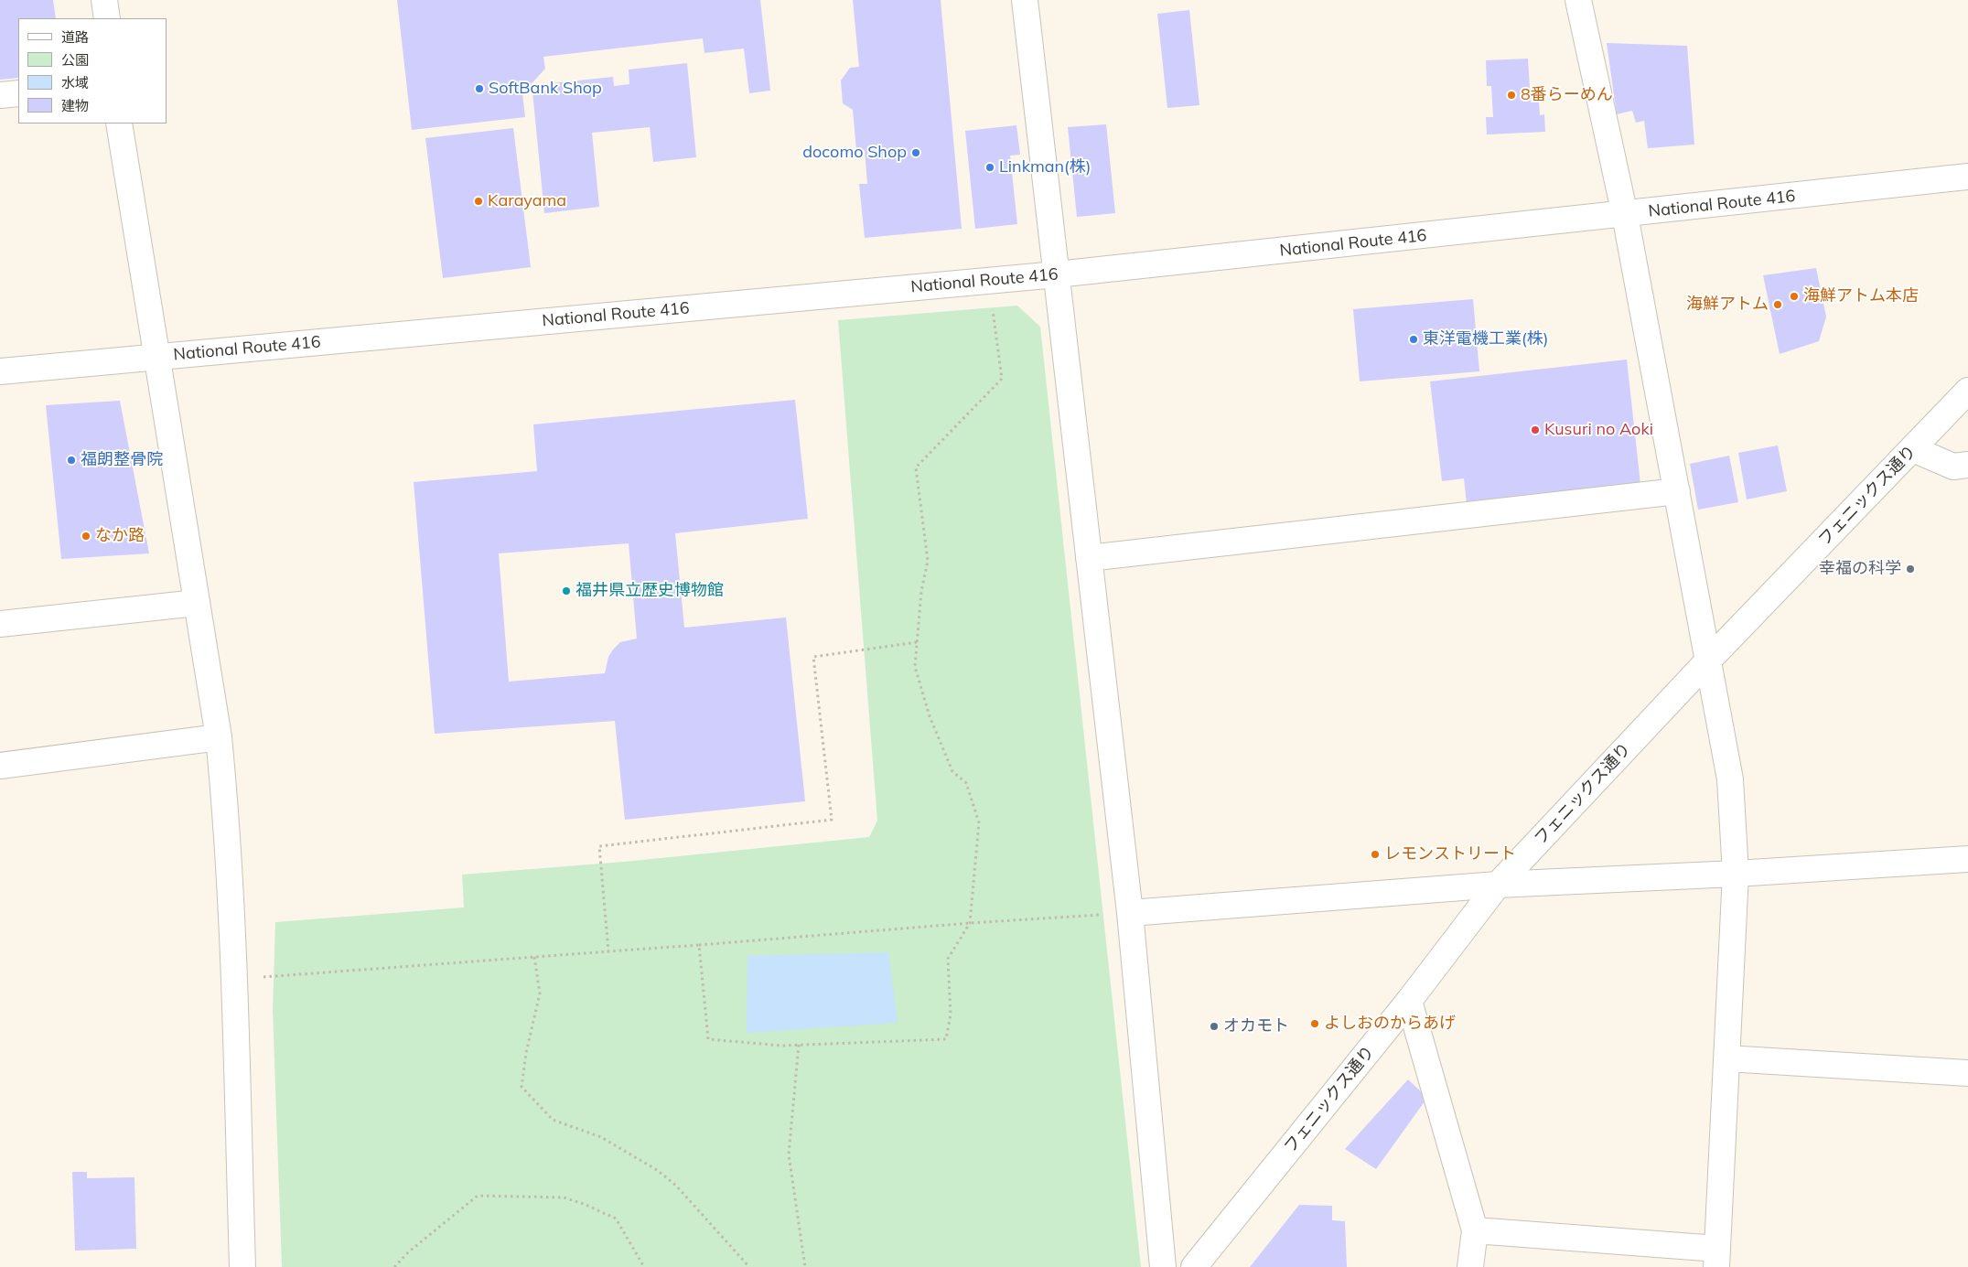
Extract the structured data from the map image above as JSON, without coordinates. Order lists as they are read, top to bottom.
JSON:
{
  "streets": {
    "main road": ["National Route 416", "フェニックス通り"]
  },
  "places": [
    "SoftBank Shop",
    "8番らーめん",
    "docomo Shop",
    "Linkman(株)",
    "Karayama",
    "海鮮アトム本店",
    "海鮮アトム",
    "東洋電機工業(株)",
    "Kusuri no Aoki",
    "福朗整骨院",
    "なか路",
    "幸福の科学",
    "福井県立歴史博物館",
    "レモンストリート",
    "よしおのからあげ",
    "オカモト"
  ],
  "legend": [
    "道路",
    "公園",
    "水域",
    "建物"
  ]
}
